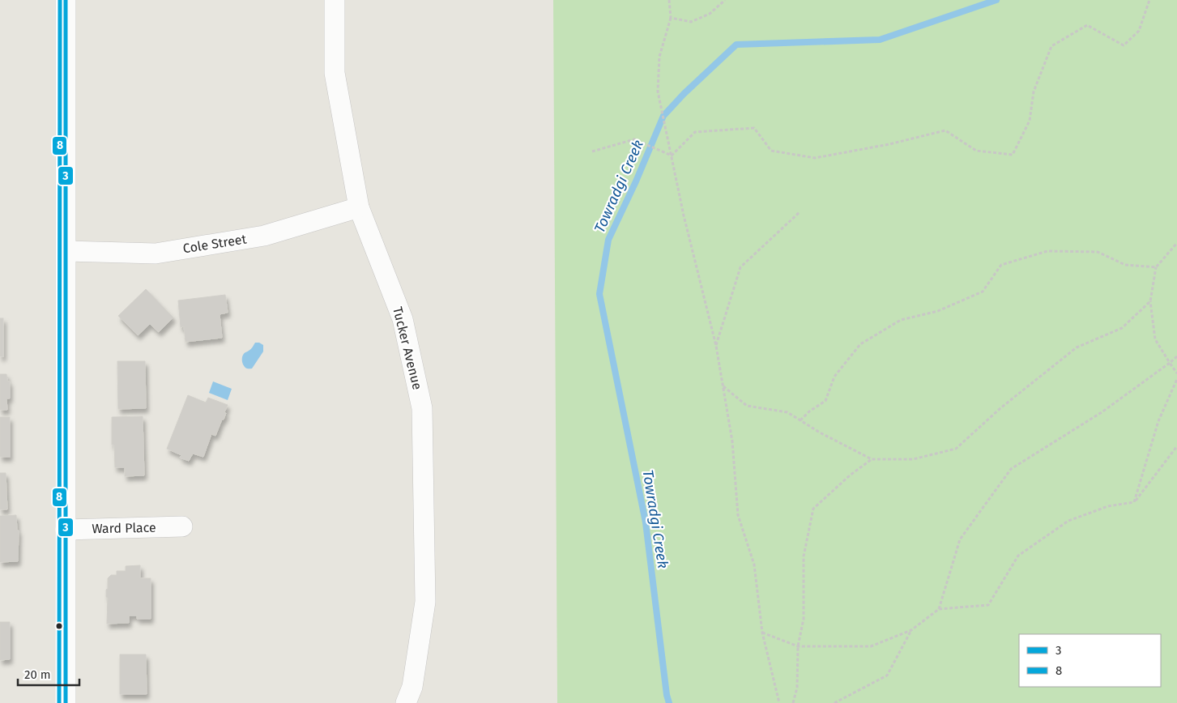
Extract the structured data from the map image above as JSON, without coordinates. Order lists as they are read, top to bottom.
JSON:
{
  "streets": {
    "street": ["Cole Street", "Tucker Avenue", "Ward Place"]
  },
  "crossings": [
    ["Cole Street", "Tucker Avenue"]
  ],
  "water": ["Towradgi Creek"],
  "lines": ["transit line 3", "transit line 8"],
  "legend": ["3", "8"],
  "scale_bar": "20 m"
}
